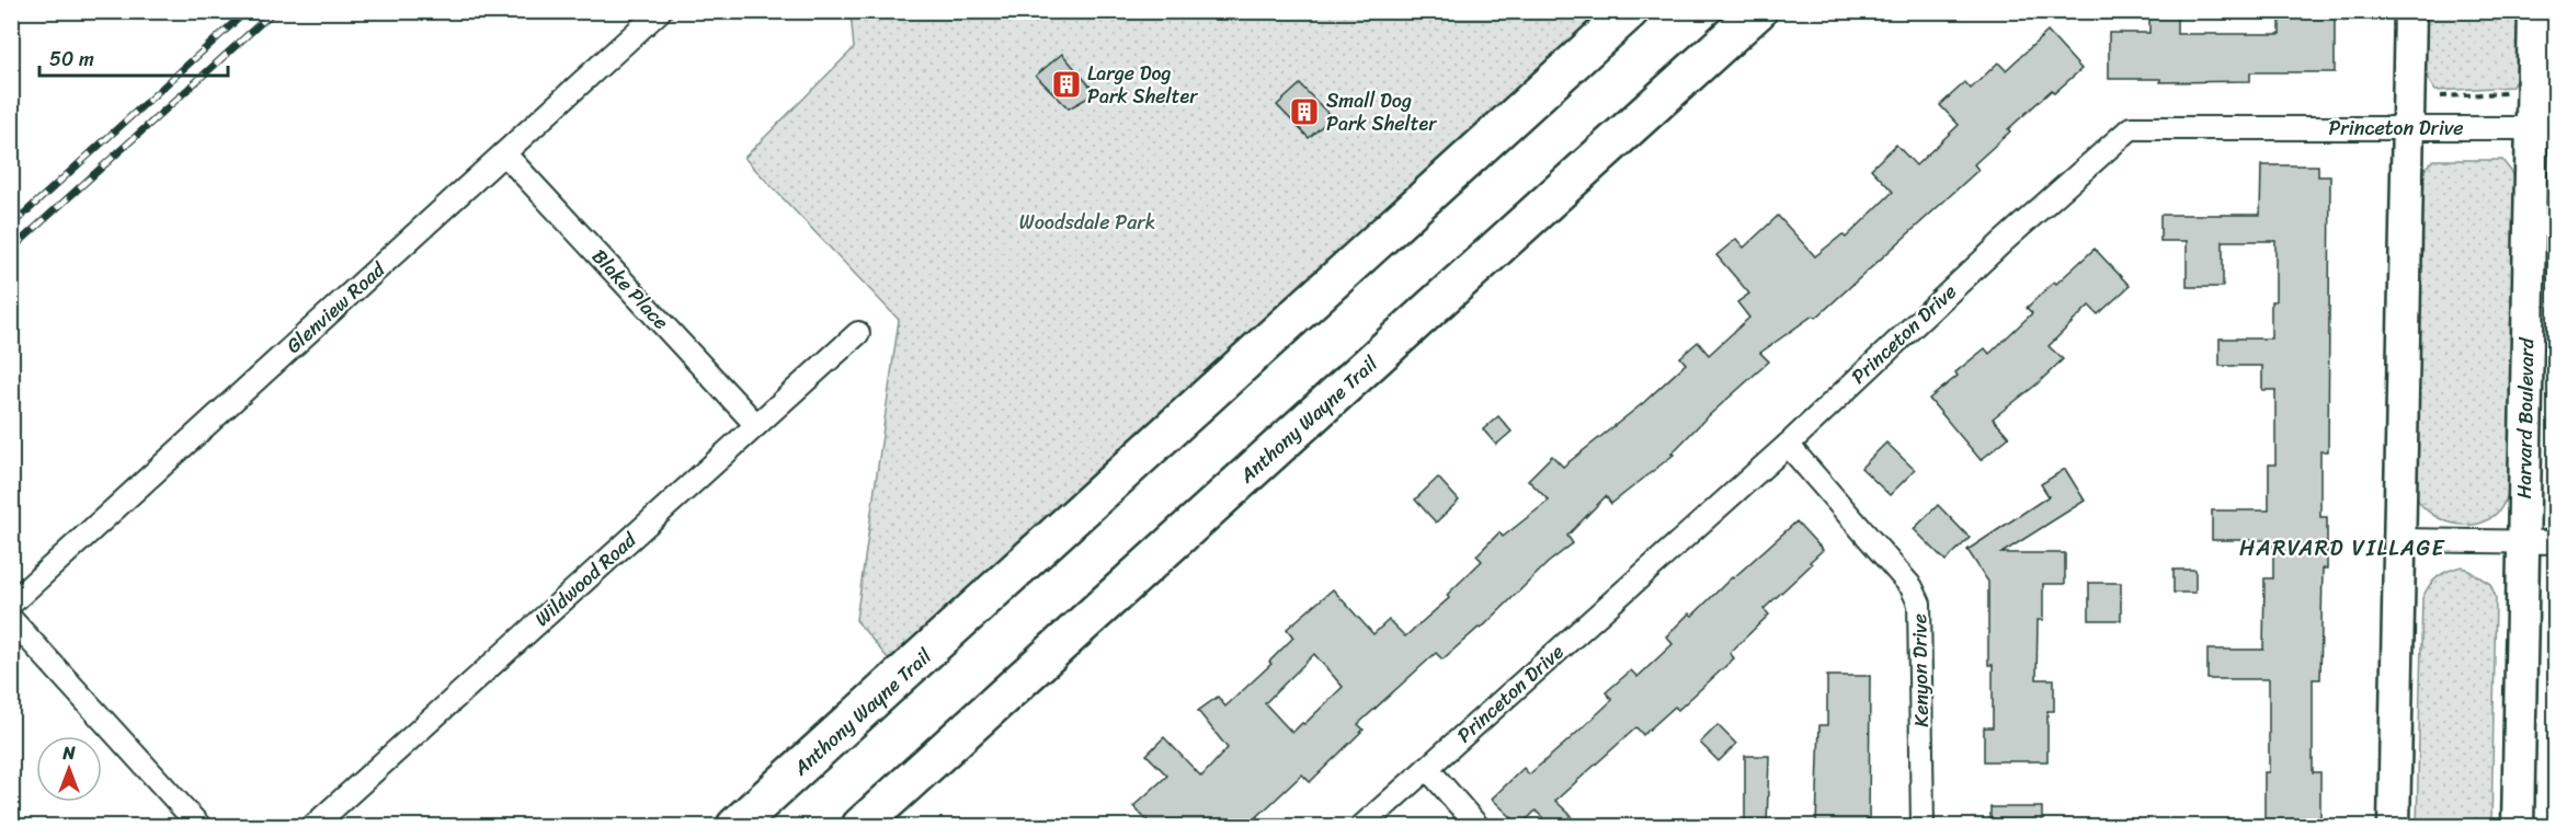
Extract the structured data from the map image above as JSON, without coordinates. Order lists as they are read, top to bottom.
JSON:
{
  "streets": {
    "highway": ["Anthony Wayne Trail"],
    "street": [
      "Princeton Drive",
      "Blake Place",
      "Glenview Road",
      "Harvard Boulevard",
      "Wildwood Road",
      "Kenyon Drive"
    ]
  },
  "crossings": [
    ["Princeton Drive", "Harvard Boulevard"],
    ["Princeton Drive", "Kenyon Drive"],
    ["Blake Place", "Glenview Road"],
    ["Blake Place", "Wildwood Road"]
  ],
  "districts": ["HARVARD VILLAGE"],
  "parks": ["Woodsdale Park"],
  "places": {
    "building": ["Large Dog Park Shelter", "Small Dog Park Shelter"]
  },
  "scale_bar": "50 m",
  "north": "top"
}
